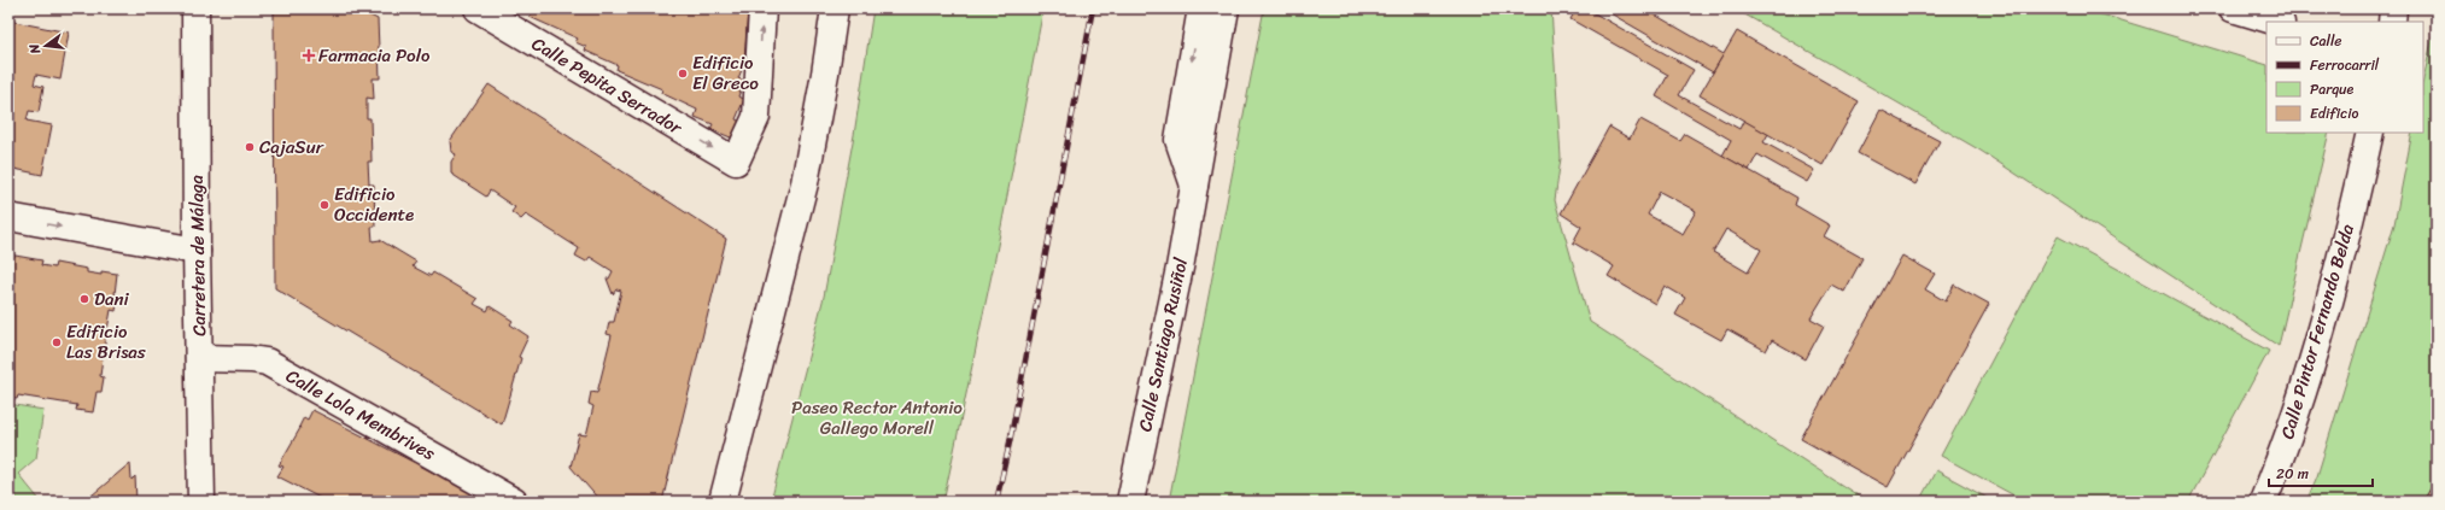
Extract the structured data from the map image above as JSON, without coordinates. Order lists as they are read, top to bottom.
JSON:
{
  "streets": {
    "street": [
      "Calle Pepita Serrador",
      "Carretera de Málaga",
      "Calle Pintor Fernando Belda",
      "Calle Santiago Rusiñol",
      "Calle Lola Membrives"
    ]
  },
  "crossings": [
    ["Carretera de Málaga", "Calle Lola Membrives"]
  ],
  "parks": ["Paseo Rector Antonio Gallego Morell"],
  "places": {
    "health": ["Farmacia Polo"],
    "other": [
      "Edificio El Greco",
      "CajaSur",
      "Edificio Occidente",
      "Dani",
      "Edificio Las Brisas"
    ]
  },
  "legend": [
    "Calle",
    "Ferrocarril",
    "Parque",
    "Edificio"
  ],
  "scale_bar": "20 m",
  "north": "left"
}
